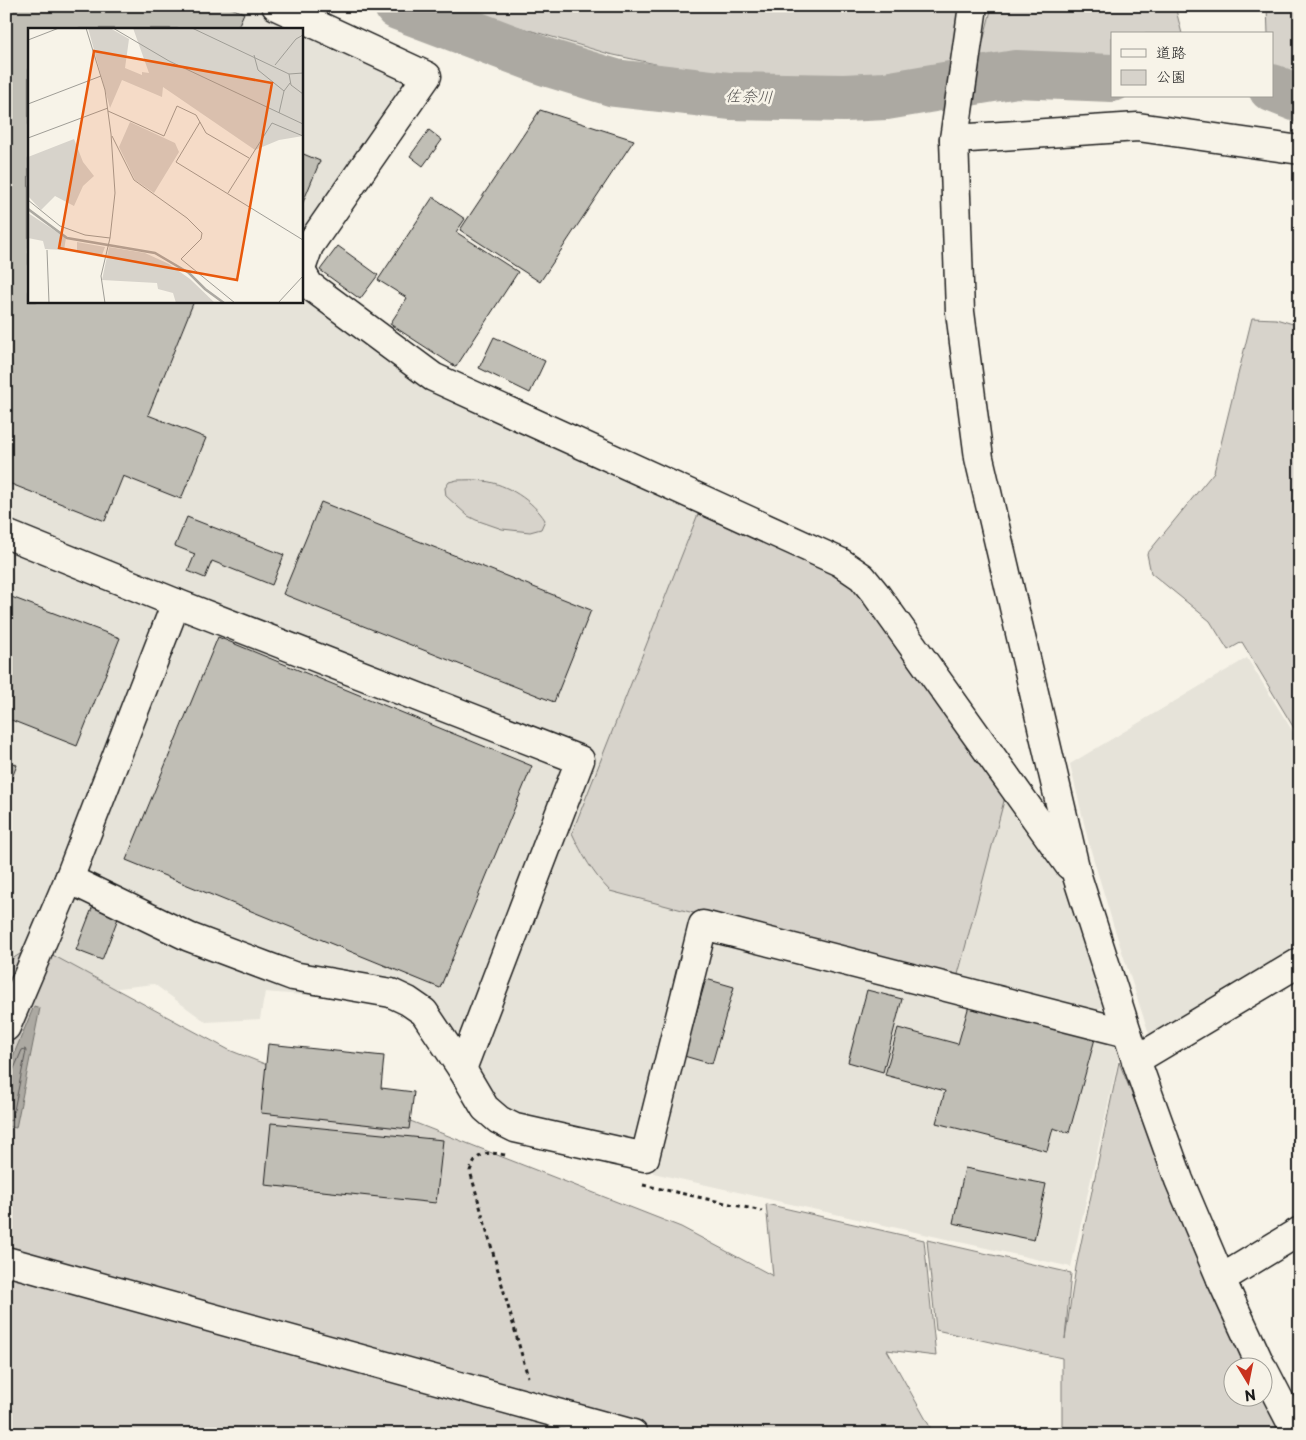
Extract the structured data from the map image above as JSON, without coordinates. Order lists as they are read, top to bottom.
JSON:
{
  "water": ["佐奈川"],
  "legend": ["道路", "公園"],
  "north": "bottom"
}
